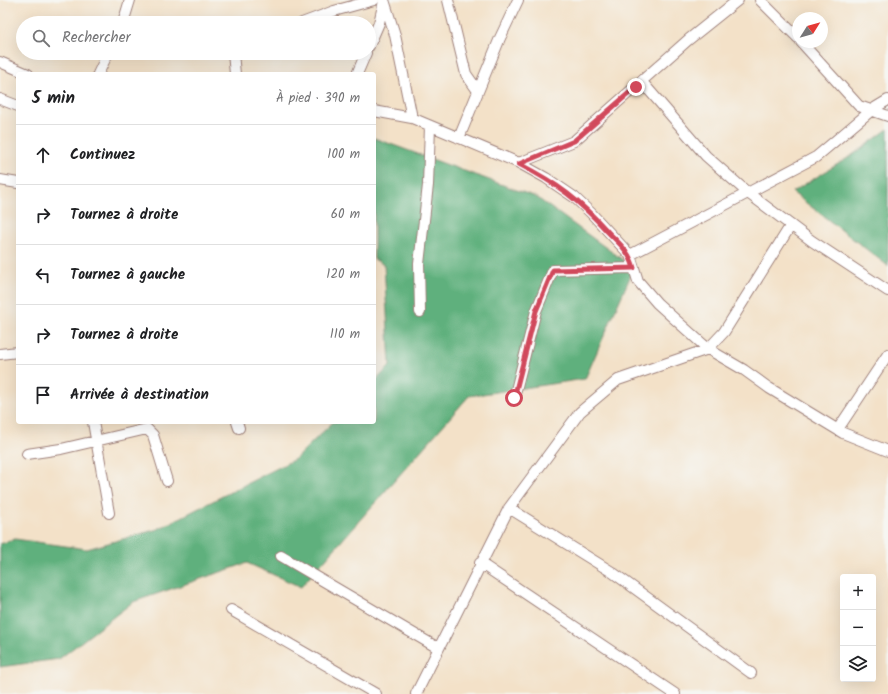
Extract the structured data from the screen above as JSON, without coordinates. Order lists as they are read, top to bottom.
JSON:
{
  "north": "top right",
  "page": {
    "search": "Rechercher",
    "heading": ["5 min", "À pied · 390 m"],
    "list": [
      ["Continuez", "100 m"],
      ["Tournez à droite", "60 m"],
      ["Tournez à gauche", "120 m"],
      ["Tournez à droite", "110 m"],
      "Arrivée à destination"
    ],
    "map_buttons": ["+", "−"]
  }
}
